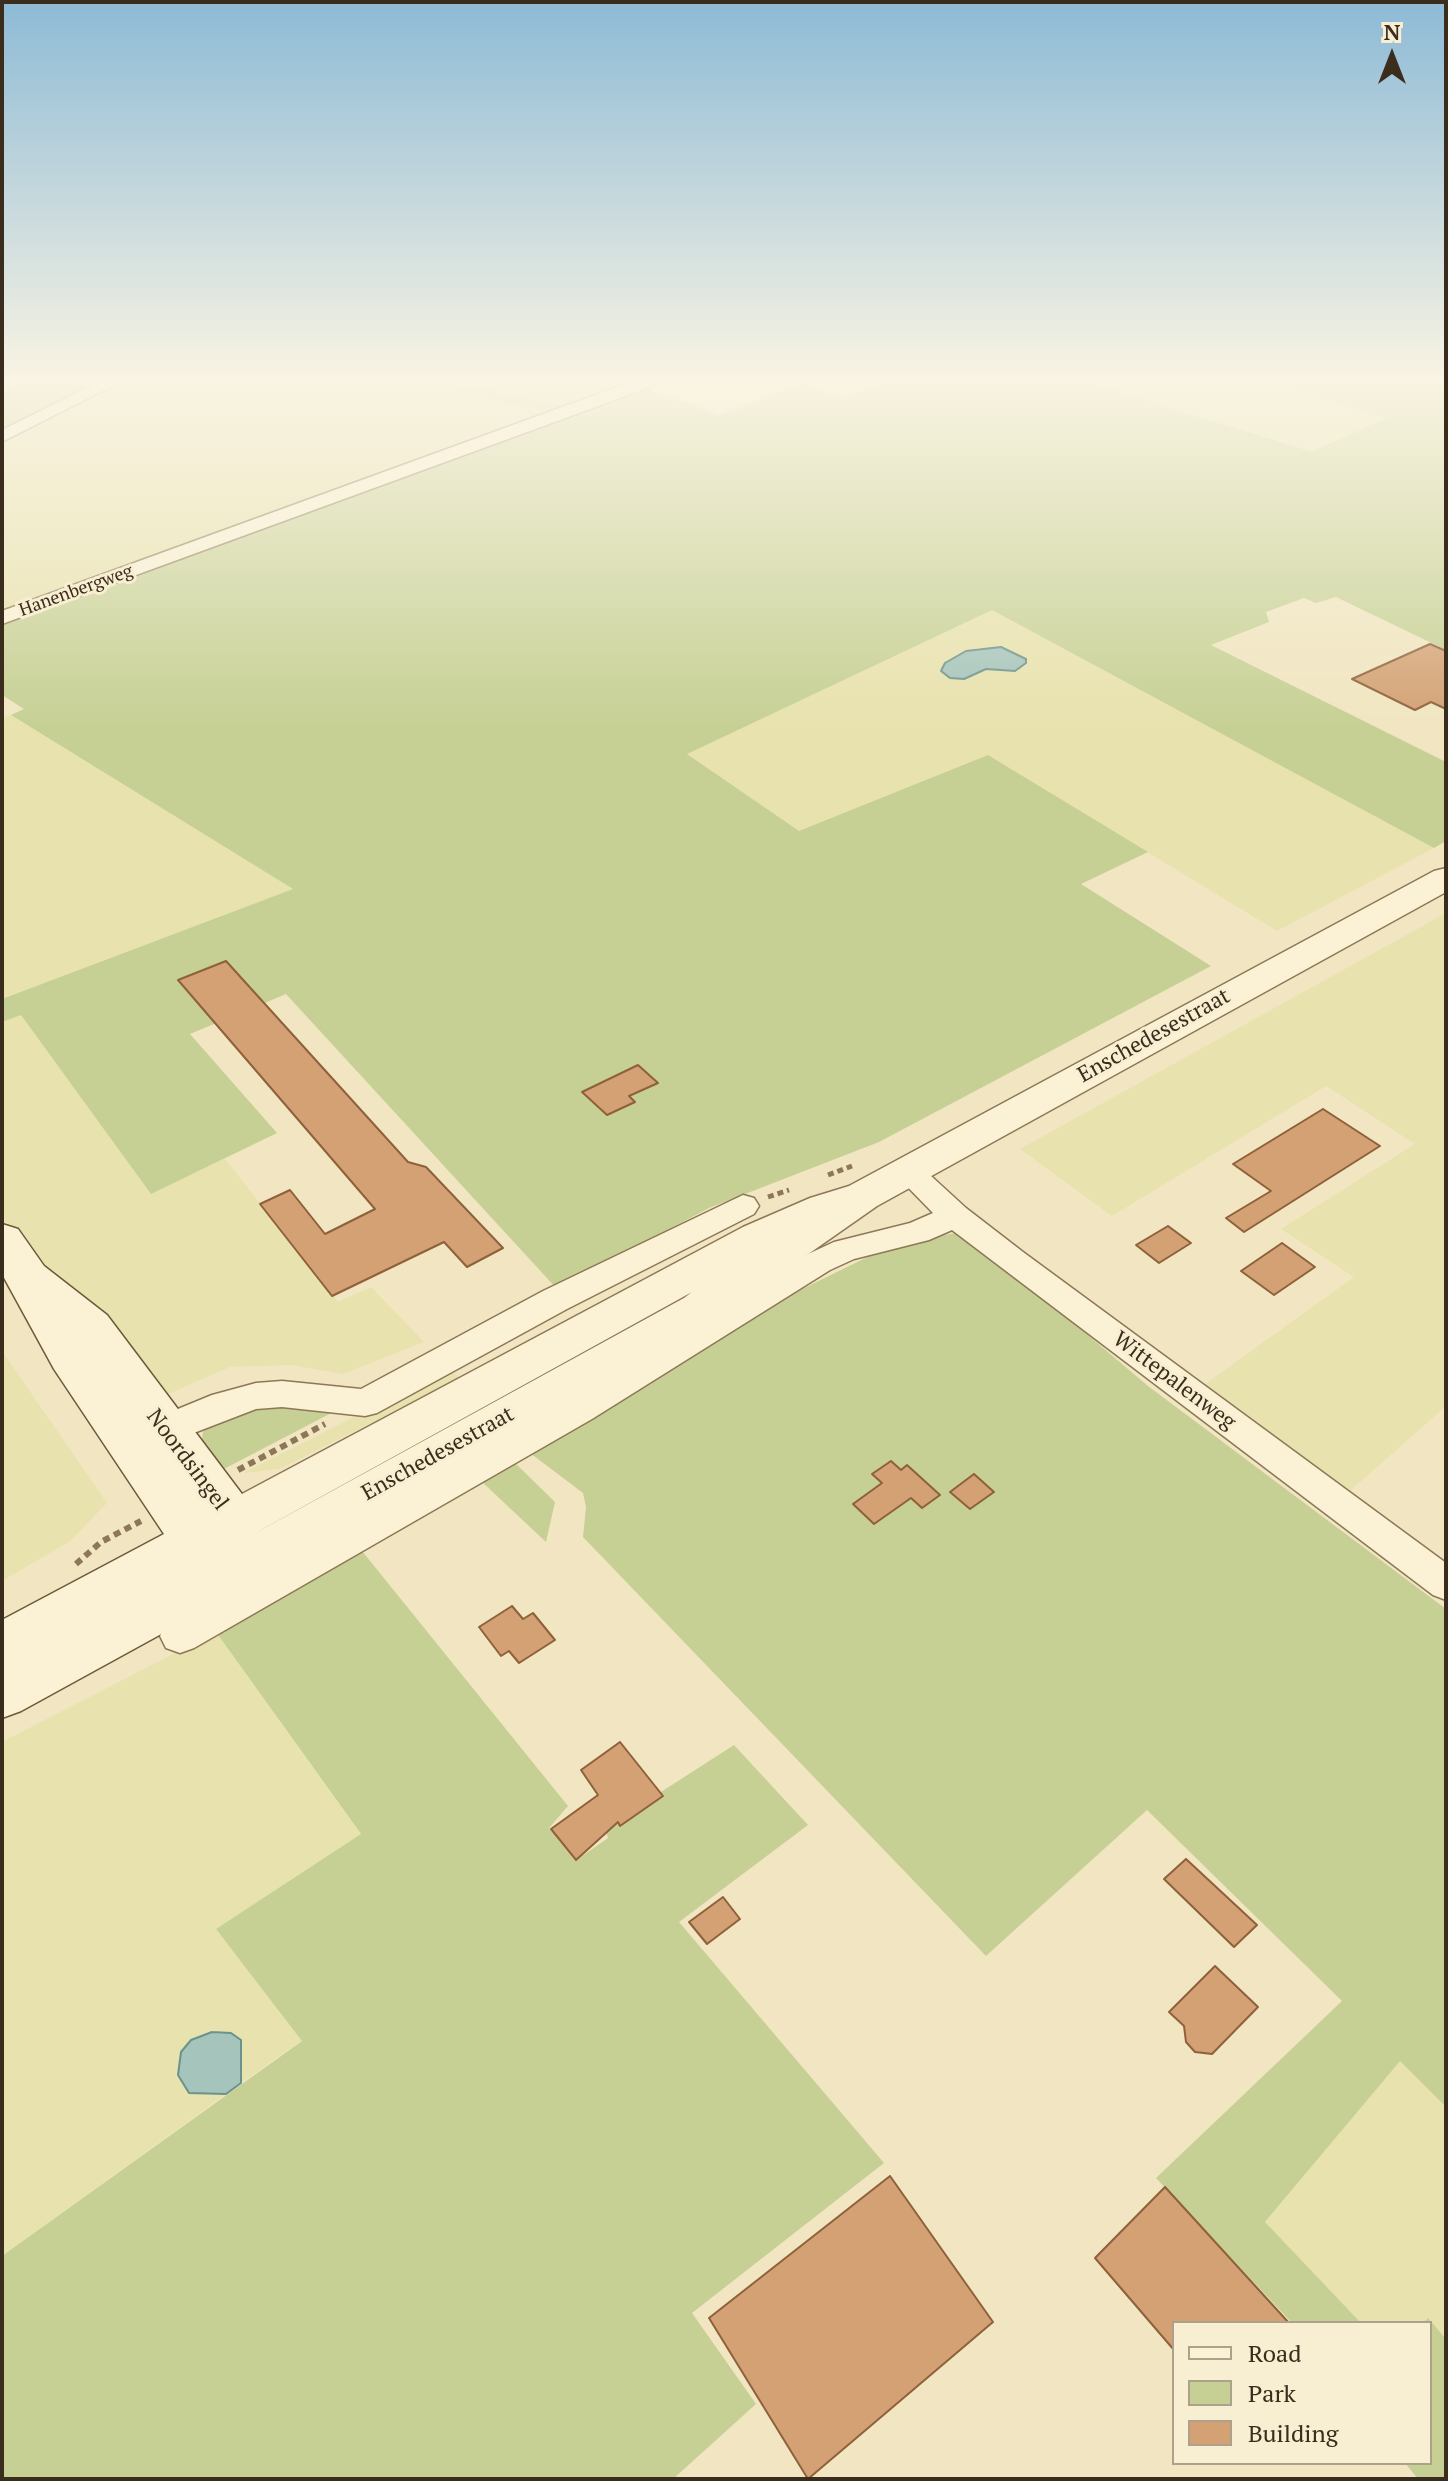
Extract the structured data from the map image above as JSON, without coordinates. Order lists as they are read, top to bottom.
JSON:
{
  "streets": {
    "main road": ["Enschedesestraat", "Noordsingel"],
    "street": ["Hanenbergweg", "Wittepalenweg"]
  },
  "crossings": [
    ["Enschedesestraat", "Wittepalenweg"],
    ["Enschedesestraat", "Noordsingel"]
  ],
  "legend": ["Road", "Park", "Building"],
  "north": "top"
}
